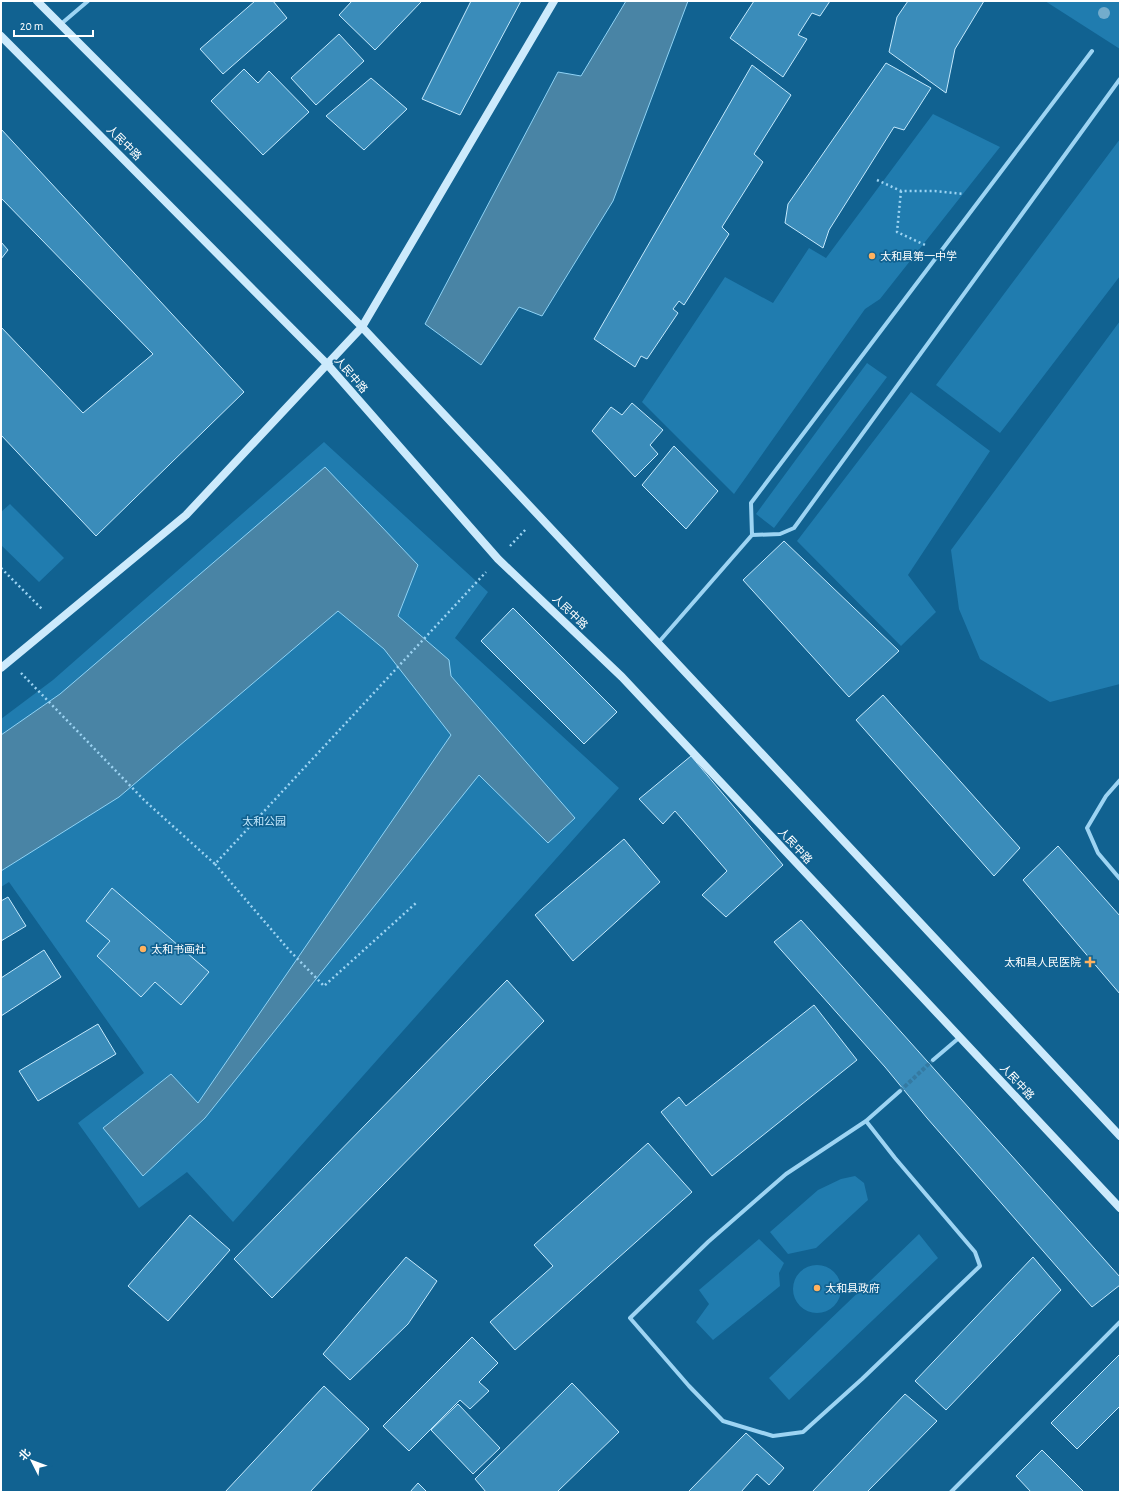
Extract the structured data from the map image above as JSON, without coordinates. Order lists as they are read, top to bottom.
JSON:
{
  "streets": {
    "main road": ["人民中路"]
  },
  "parks": ["太和公园"],
  "places": {
    "other": ["太和县第一中学", "太和书画社", "太和县政府"],
    "health": ["太和县人民医院"]
  },
  "scale_bar": "20 m",
  "north": "top left"
}
